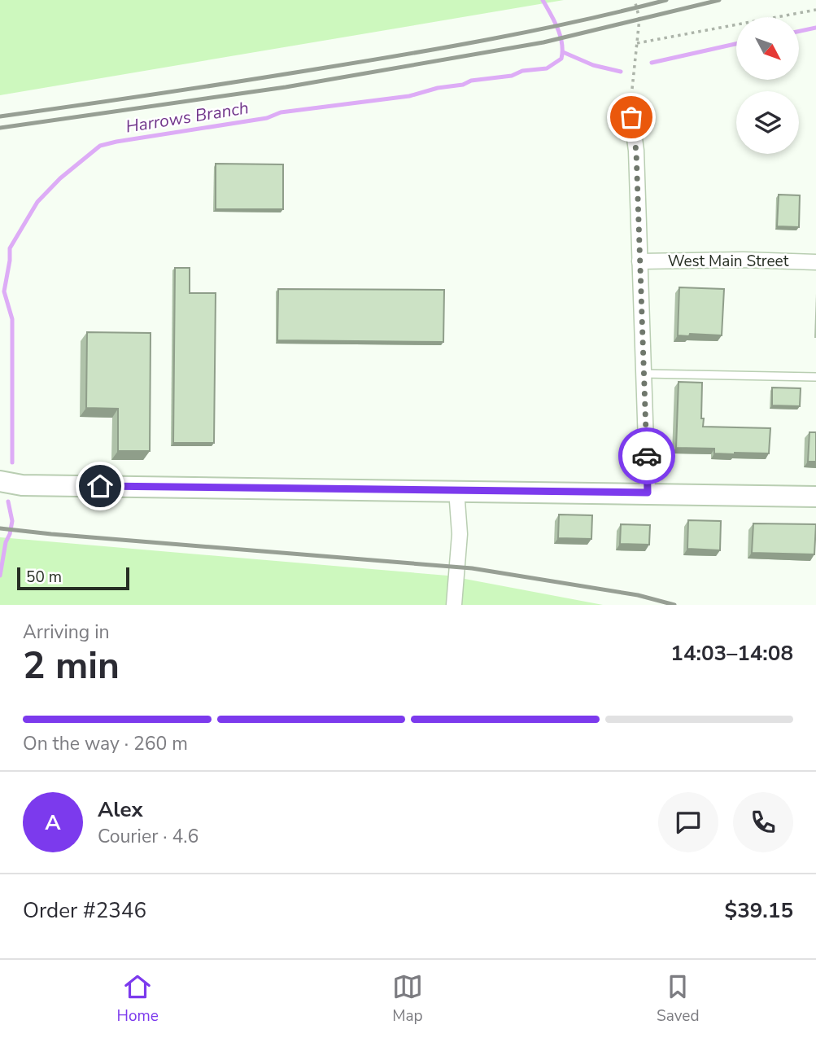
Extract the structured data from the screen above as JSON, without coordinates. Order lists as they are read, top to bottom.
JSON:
{
  "streets": {
    "street": ["West Main Street"]
  },
  "water": ["Harrows Branch"],
  "scale_bar": "50 m",
  "north": "bottom right",
  "page": {
    "scale": "50 m",
    "heading": ["2 min", "Arriving in", "14:03–14:08"],
    "panel": [
      "Alex",
      "Courier · 4.6",
      "Order #2346",
      "$39.15"
    ],
    "bar": "On the way · 260 m",
    "round": "A",
    "tabs": ["Home", "Map", "Saved"]
  }
}
